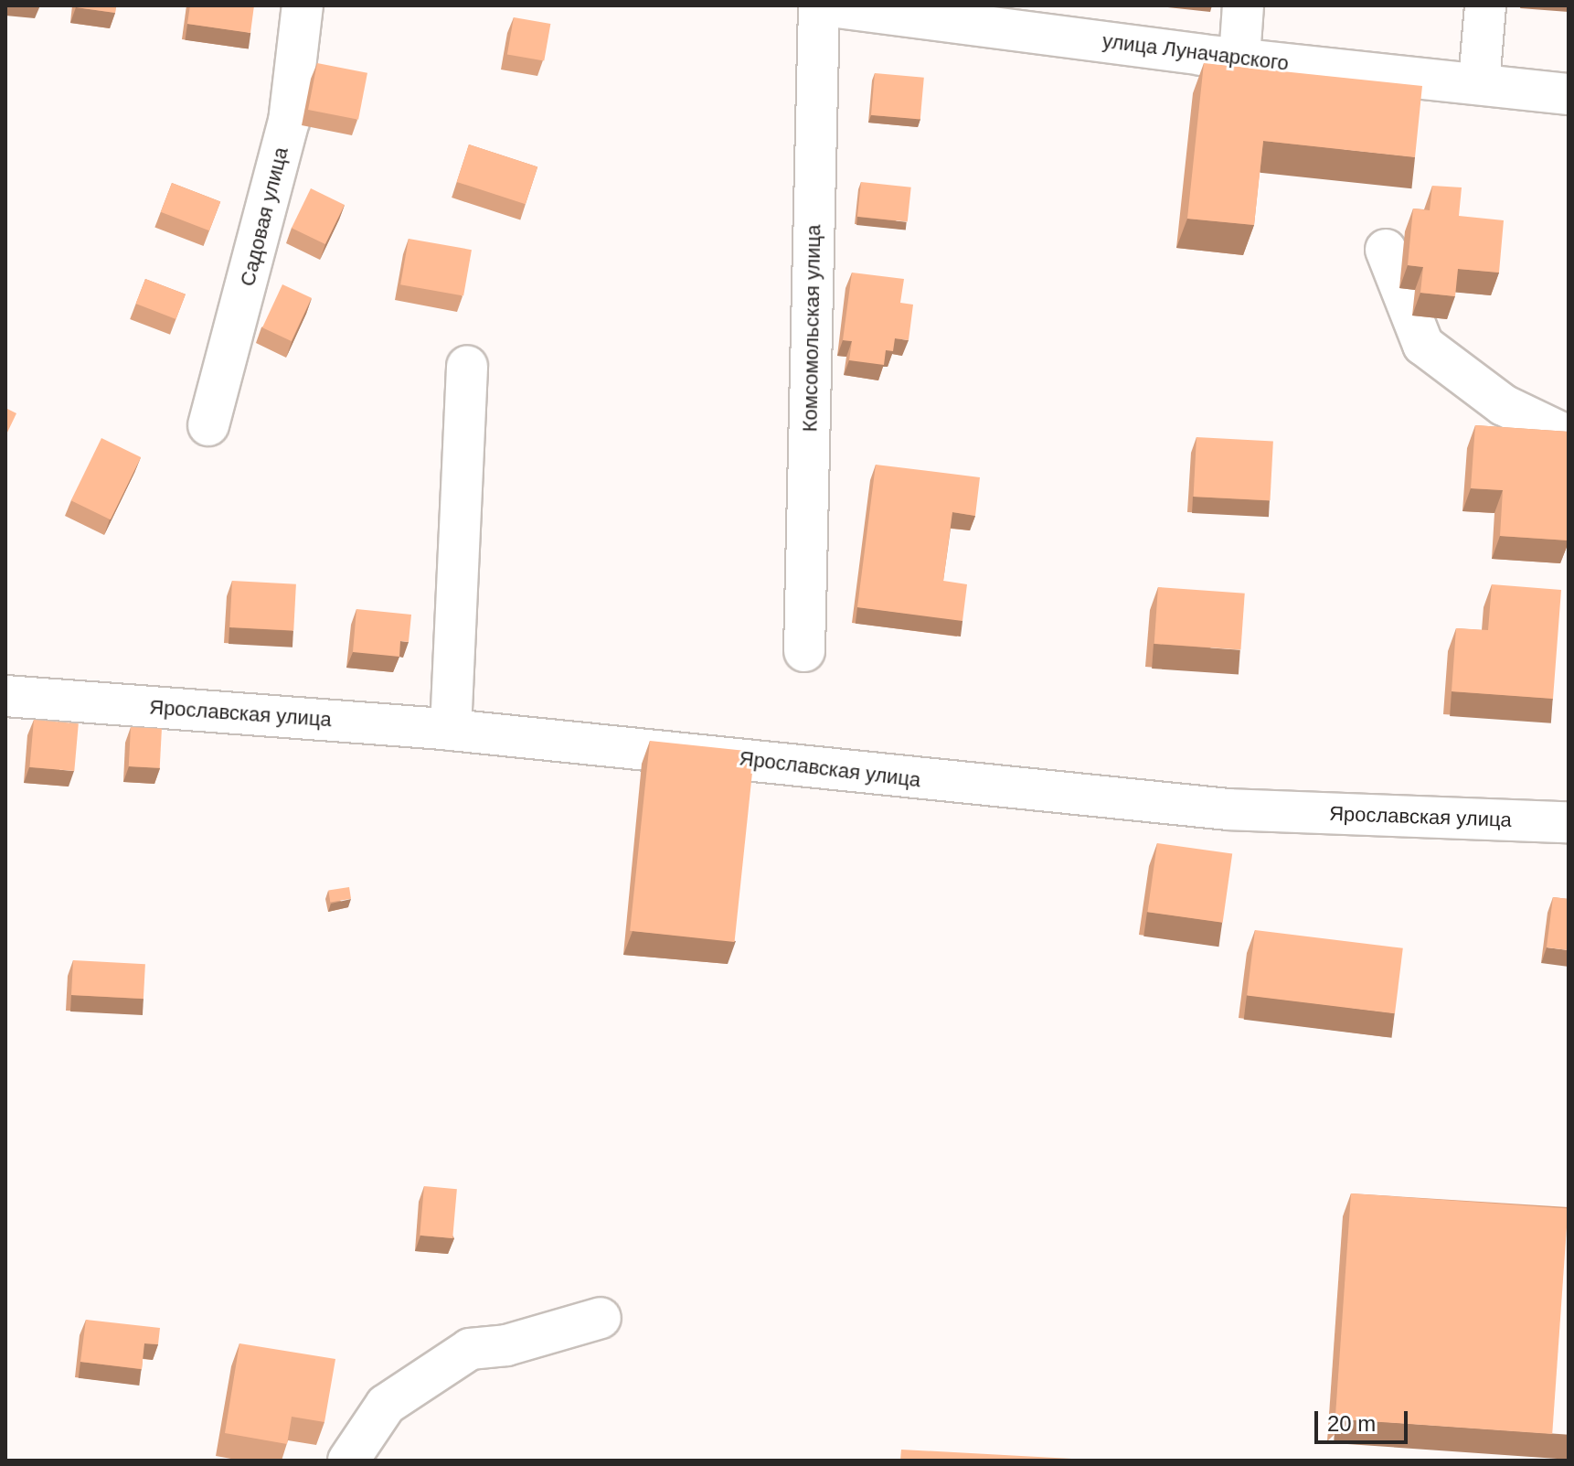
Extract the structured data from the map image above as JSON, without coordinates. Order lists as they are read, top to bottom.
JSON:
{
  "streets": {
    "street": [
      "улица Луначарского",
      "Садовая улица",
      "Комсомольская улица",
      "Ярославская улица"
    ]
  },
  "crossings": [
    ["улица Луначарского", "Комсомольская улица"]
  ],
  "scale_bar": "20 m"
}
